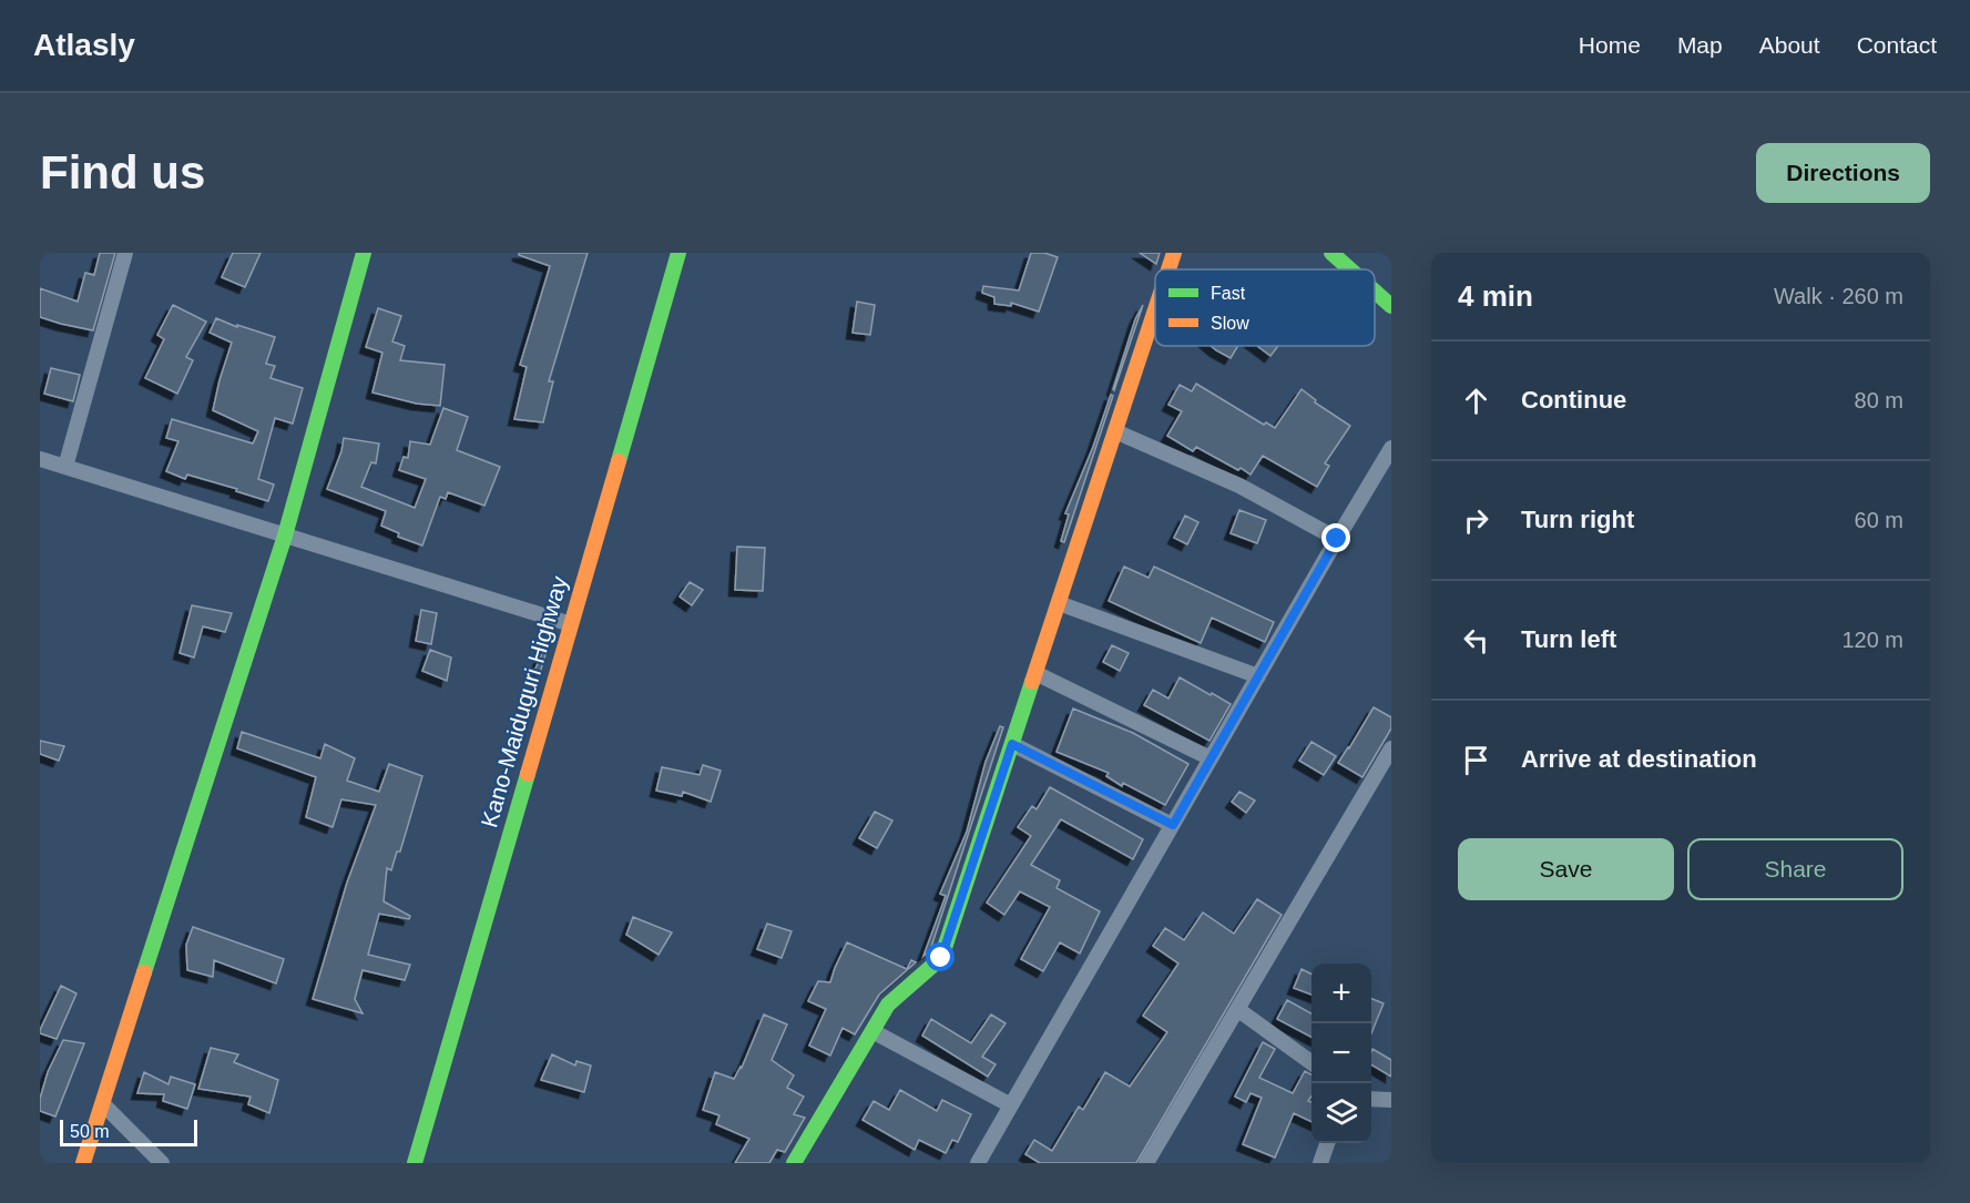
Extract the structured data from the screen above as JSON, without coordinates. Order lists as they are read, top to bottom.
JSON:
{
  "streets": {
    "main road": ["Kano-Maiduguri Highway"]
  },
  "legend": ["Fast", "Slow"],
  "scale_bar": "50 m",
  "page": {
    "header": "Atlasly",
    "nav": [
      "Home",
      "Map",
      "About",
      "Contact"
    ],
    "buttons": [
      "Directions",
      ["Save", "Share"]
    ],
    "title": "Find us",
    "heading": ["4 min", "Walk · 260 m"],
    "list": [
      ["Continue", "80 m"],
      ["Turn right", "60 m"],
      ["Turn left", "120 m"],
      "Arrive at destination"
    ],
    "map_buttons": ["+", "−"],
    "scale": "50 m"
  }
}
